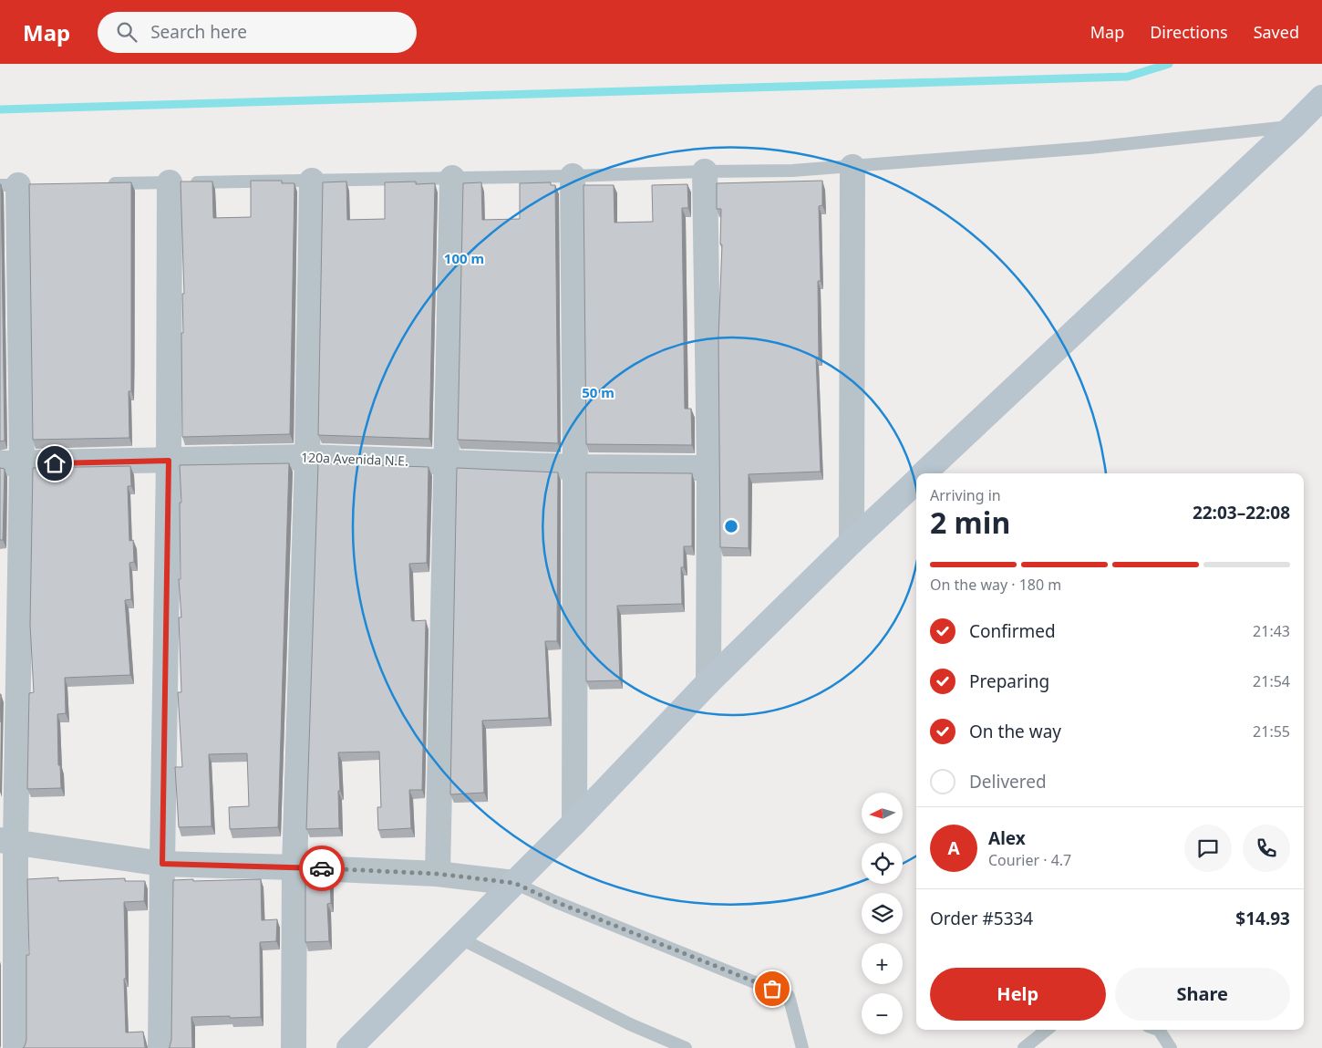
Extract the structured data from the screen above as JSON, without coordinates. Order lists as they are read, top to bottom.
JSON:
{
  "streets": {
    "street": ["120a Avenida N.E."]
  },
  "north": "left",
  "page": {
    "header": "Map",
    "search": "Search here",
    "nav": ["Map", "Directions", "Saved"],
    "heading": ["2 min", "Arriving in", "22:03–22:08"],
    "panel": [
      "Alex",
      "Courier · 4.7",
      "Order #5334",
      "$14.93"
    ],
    "bar": "On the way · 180 m",
    "list": [
      ["Confirmed", "21:43"],
      ["Preparing", "21:54"],
      ["On the way", "21:55"],
      "Delivered"
    ],
    "map_buttons": ["+", "−"],
    "round": "A",
    "buttons": ["Help", "Share"]
  },
  "rings": ["100 m", "50 m"]
}
